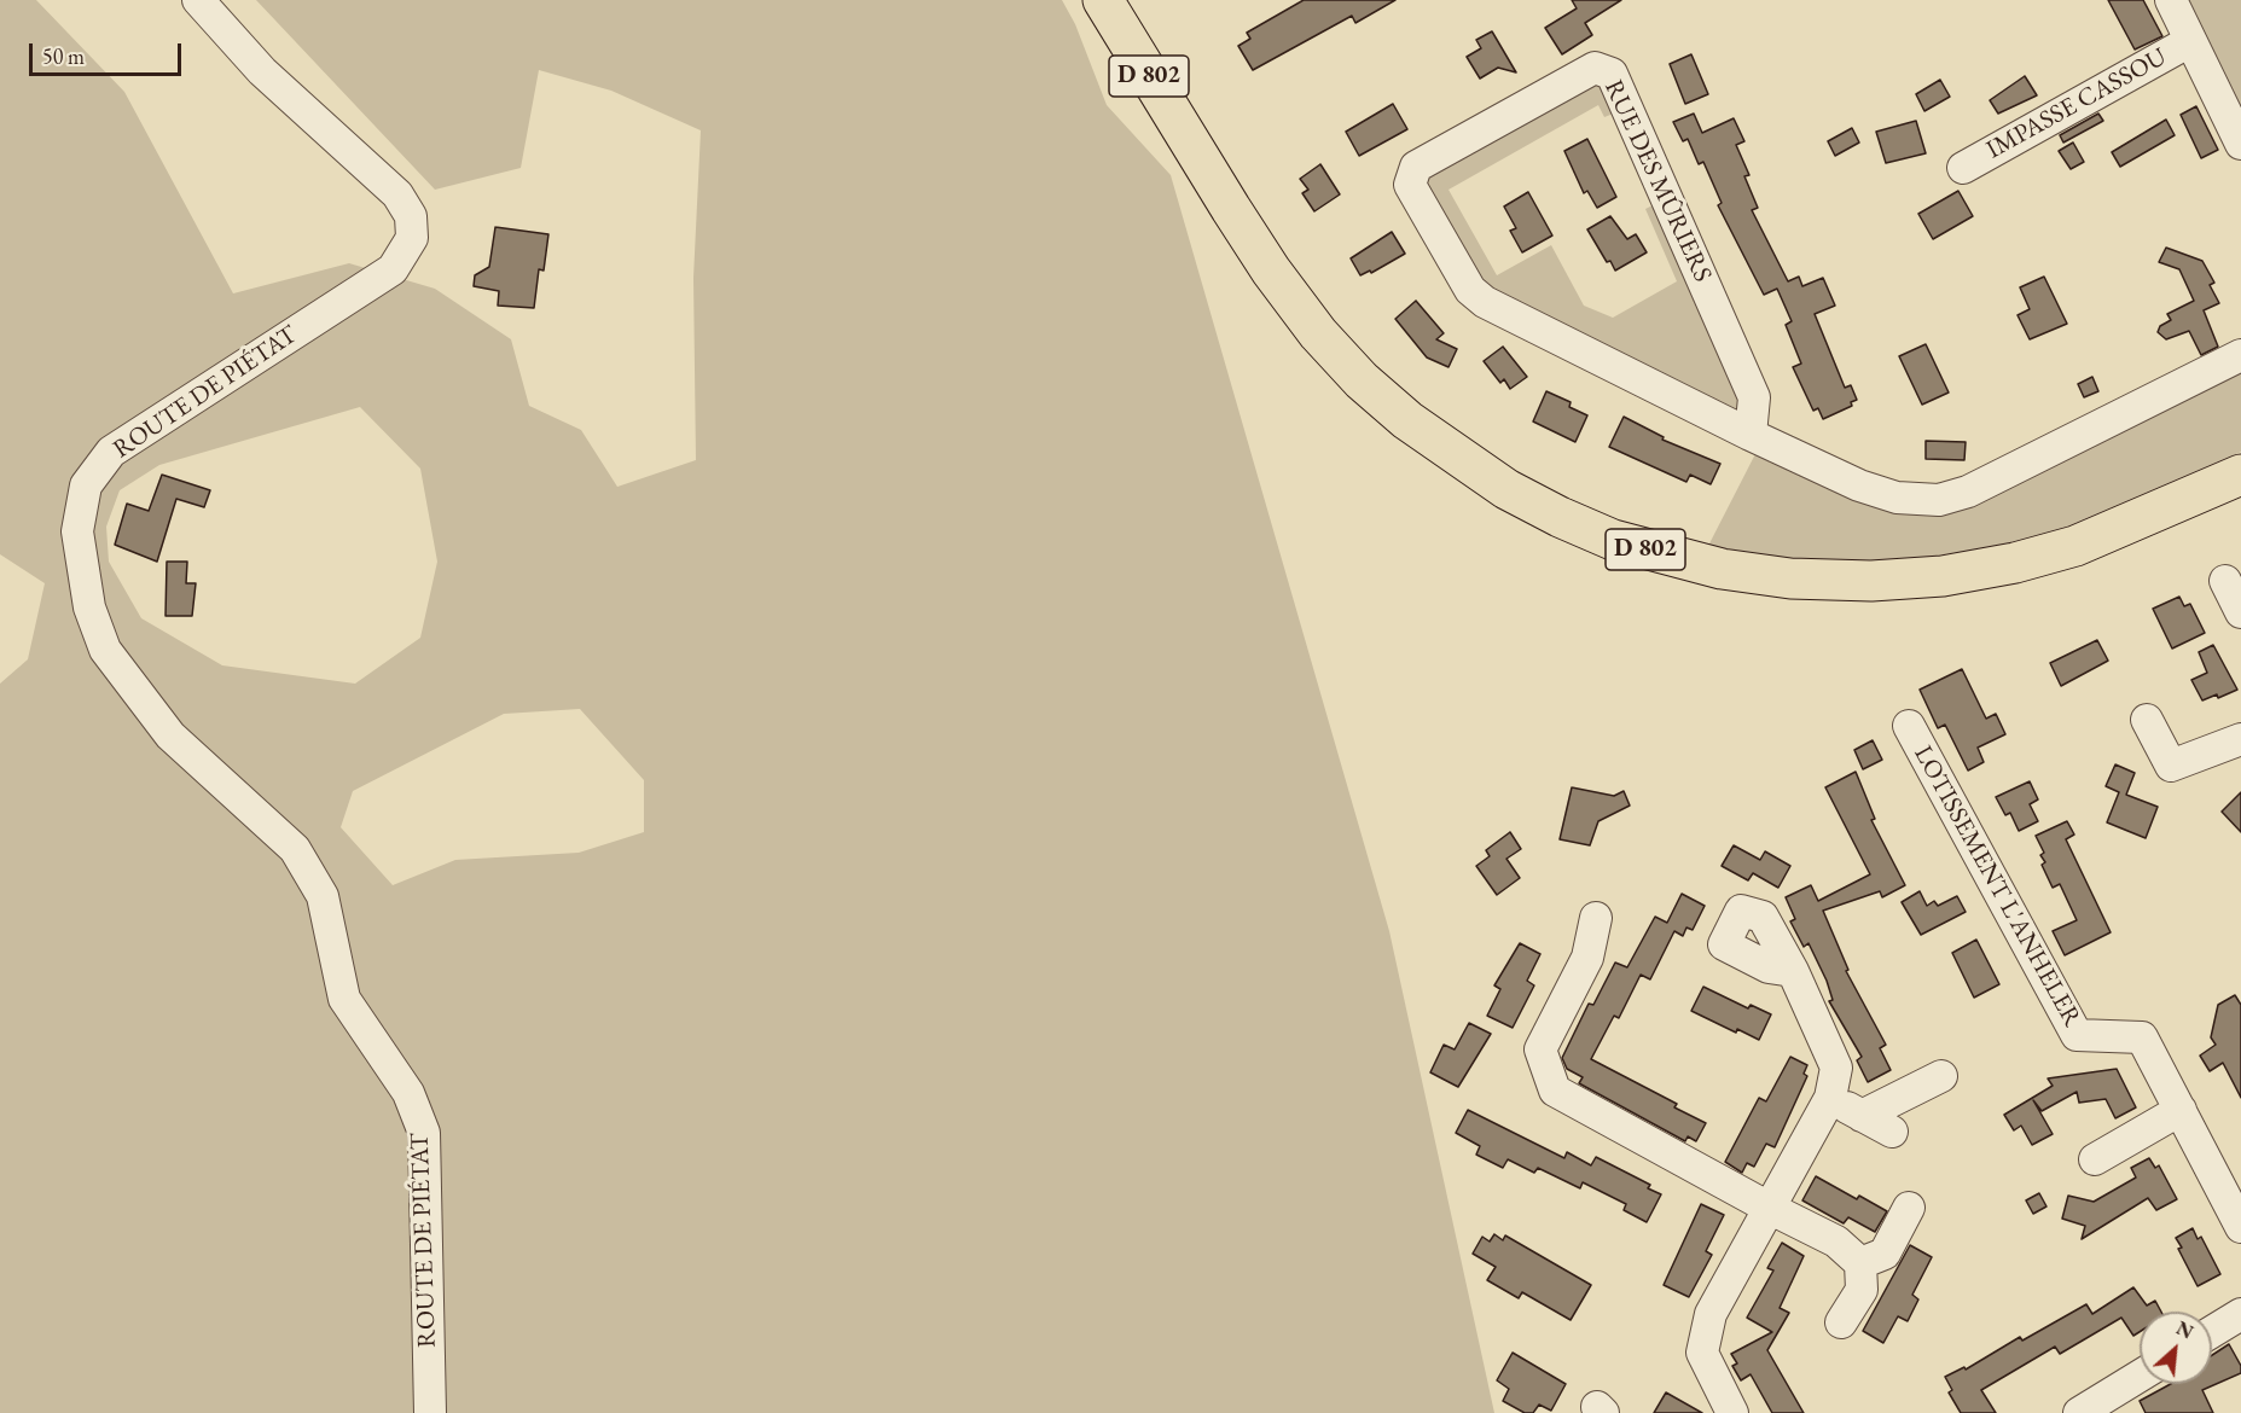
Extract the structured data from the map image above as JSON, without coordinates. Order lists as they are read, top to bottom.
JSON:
{
  "streets": {
    "main road": ["D 802"],
    "street": [
      "IMPASSE CASSOU",
      "RUE DES MÛRIERS",
      "ROUTE DE PIÉTAT",
      "LOTISSEMENT L'ANHELER"
    ]
  },
  "scale_bar": "50 m",
  "north": "top right"
}
